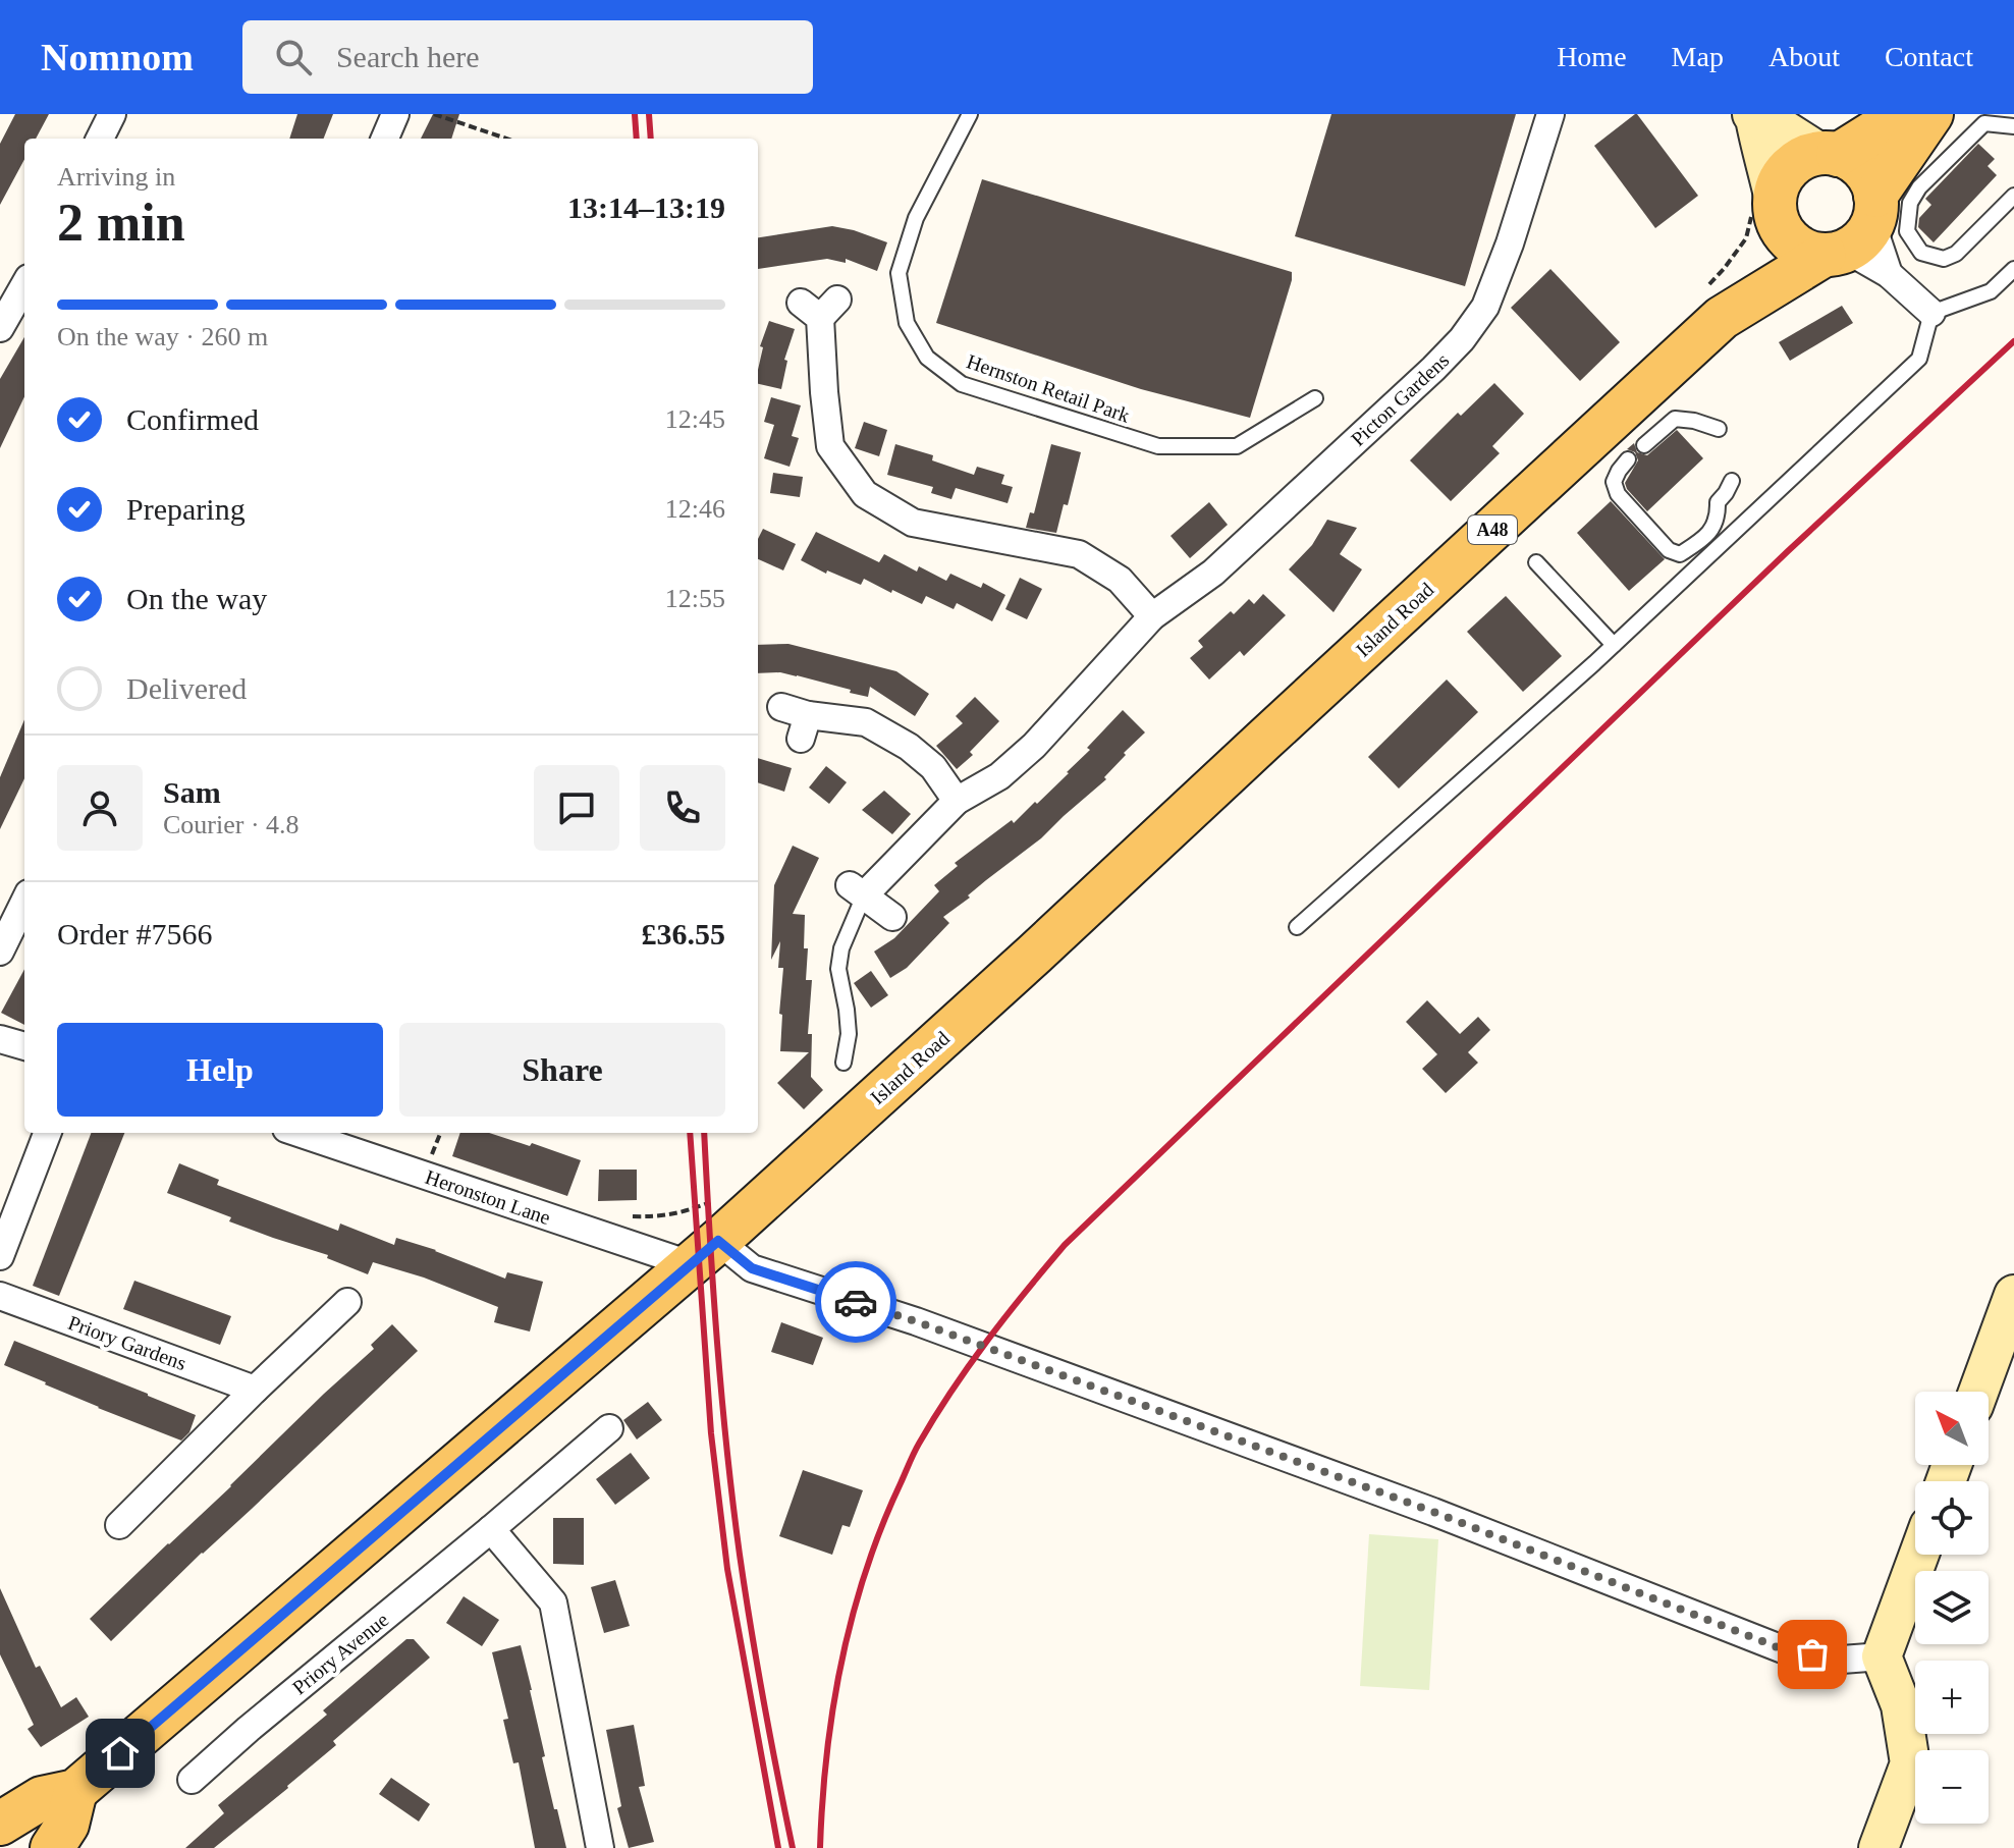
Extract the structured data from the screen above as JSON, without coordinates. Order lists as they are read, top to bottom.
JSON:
{
  "streets": {
    "main road": ["A48", "Island Road"],
    "street": [
      "Picton Gardens",
      "Heronston Lane",
      "Priory Gardens",
      "Priory Avenue"
    ],
    "lane": ["Hernston Retail Park"]
  },
  "crossings": [
    ["A48", "Island Road"],
    ["Island Road", "Heronston Lane"]
  ],
  "north": "top left",
  "page": {
    "header": "Nomnom",
    "search": "Search here",
    "nav": [
      "Home",
      "Map",
      "About",
      "Contact"
    ],
    "heading": ["2 min", "Arriving in", "13:14–13:19"],
    "panel": [
      "Sam",
      "Courier · 4.8",
      "Order #7566",
      "£36.55"
    ],
    "bar": "On the way · 260 m",
    "list": [
      ["Confirmed", "12:45"],
      ["Preparing", "12:46"],
      ["On the way", "12:55"],
      "Delivered"
    ],
    "buttons": ["Help", "Share"],
    "map_buttons": ["+", "−"]
  }
}
